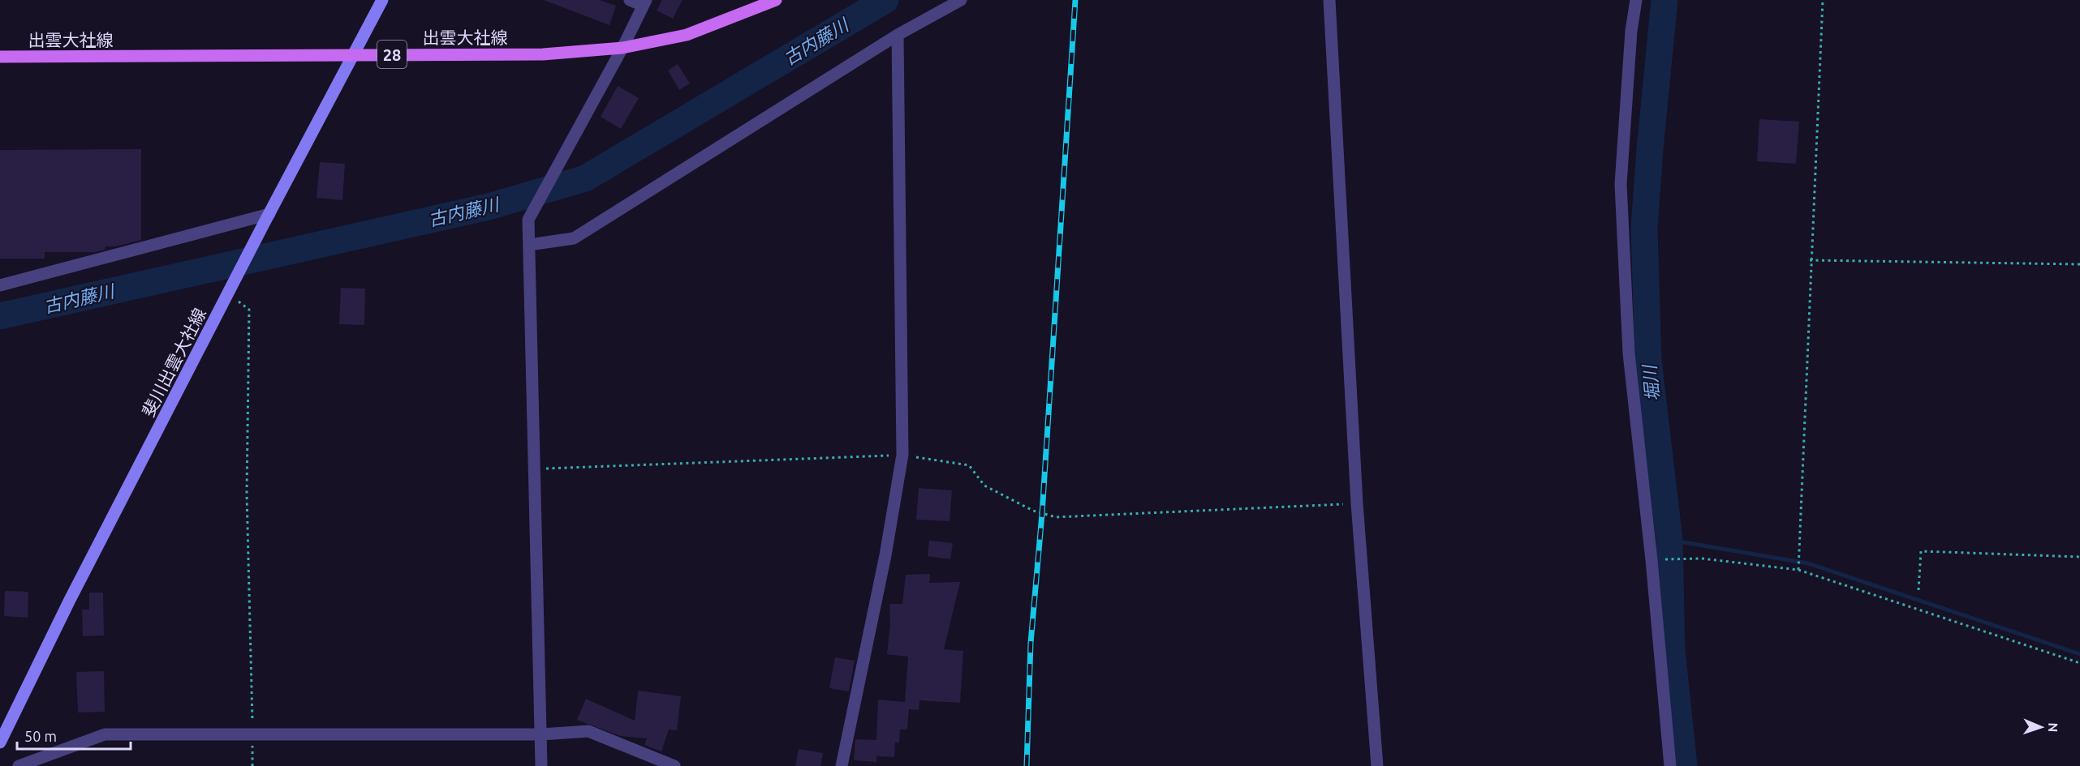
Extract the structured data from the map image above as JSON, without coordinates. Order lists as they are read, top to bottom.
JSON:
{
  "streets": {
    "main road": ["出雲大社線", "28", "斐川出雲大社線"]
  },
  "crossings": [
    ["出雲大社線", "斐川出雲大社線"]
  ],
  "water": ["古内藤川", "堀川"],
  "scale_bar": "50 m",
  "north": "right"
}
